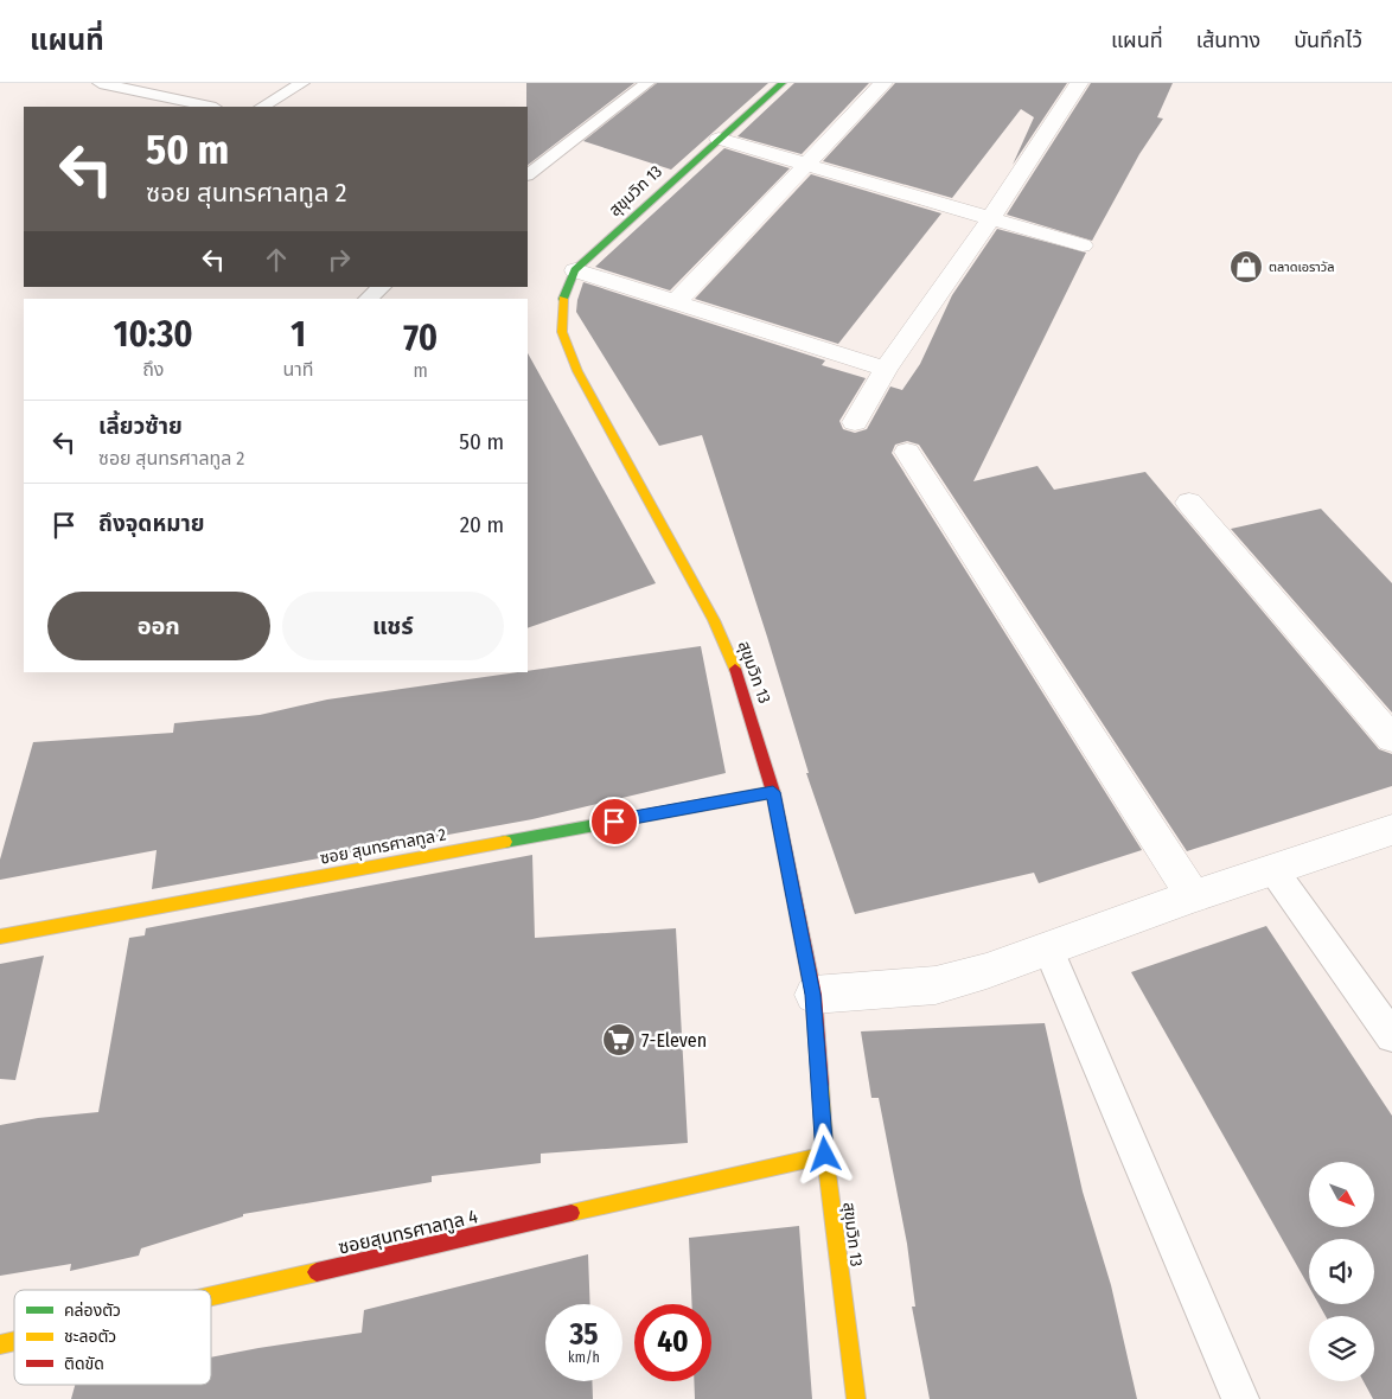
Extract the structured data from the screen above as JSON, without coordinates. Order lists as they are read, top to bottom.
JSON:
{
  "streets": {
    "street": ["สุขุมวิท 13", "ซอย สุนทรศาลทูล 2", "ซอยสุนทรศาลทูล 4"]
  },
  "crossings": [
    ["สุขุมวิท 13", "ซอย สุนทรศาลทูล 2"],
    ["สุขุมวิท 13", "ซอยสุนทรศาลทูล 4"]
  ],
  "places": {
    "shop": ["ตลาดเอราวัล"],
    "supermarket": ["7-Eleven"]
  },
  "legend": ["คล่องตัว", "ชะลอตัว", "ติดขัด"],
  "north": "bottom right",
  "page": {
    "header": "แผนที่",
    "nav": ["แผนที่", "เส้นทาง", "บันทึกไว้"],
    "turn": ["50 m", "ซอย สุนทรศาลทูล 2"],
    "eta": [
      "10:30",
      "ถึง",
      "1",
      "นาที",
      "70",
      "m"
    ],
    "list": [
      {
        "name": "เลี้ยวซ้าย",
        "note": "ซอย สุนทรศาลทูล 2",
        "value": "50 m"
      },
      {
        "name": "ถึงจุดหมาย",
        "value": "20 m"
      }
    ],
    "buttons": ["ออก", "แชร์"],
    "speed": "35 km/h",
    "limit": "40"
  }
}
